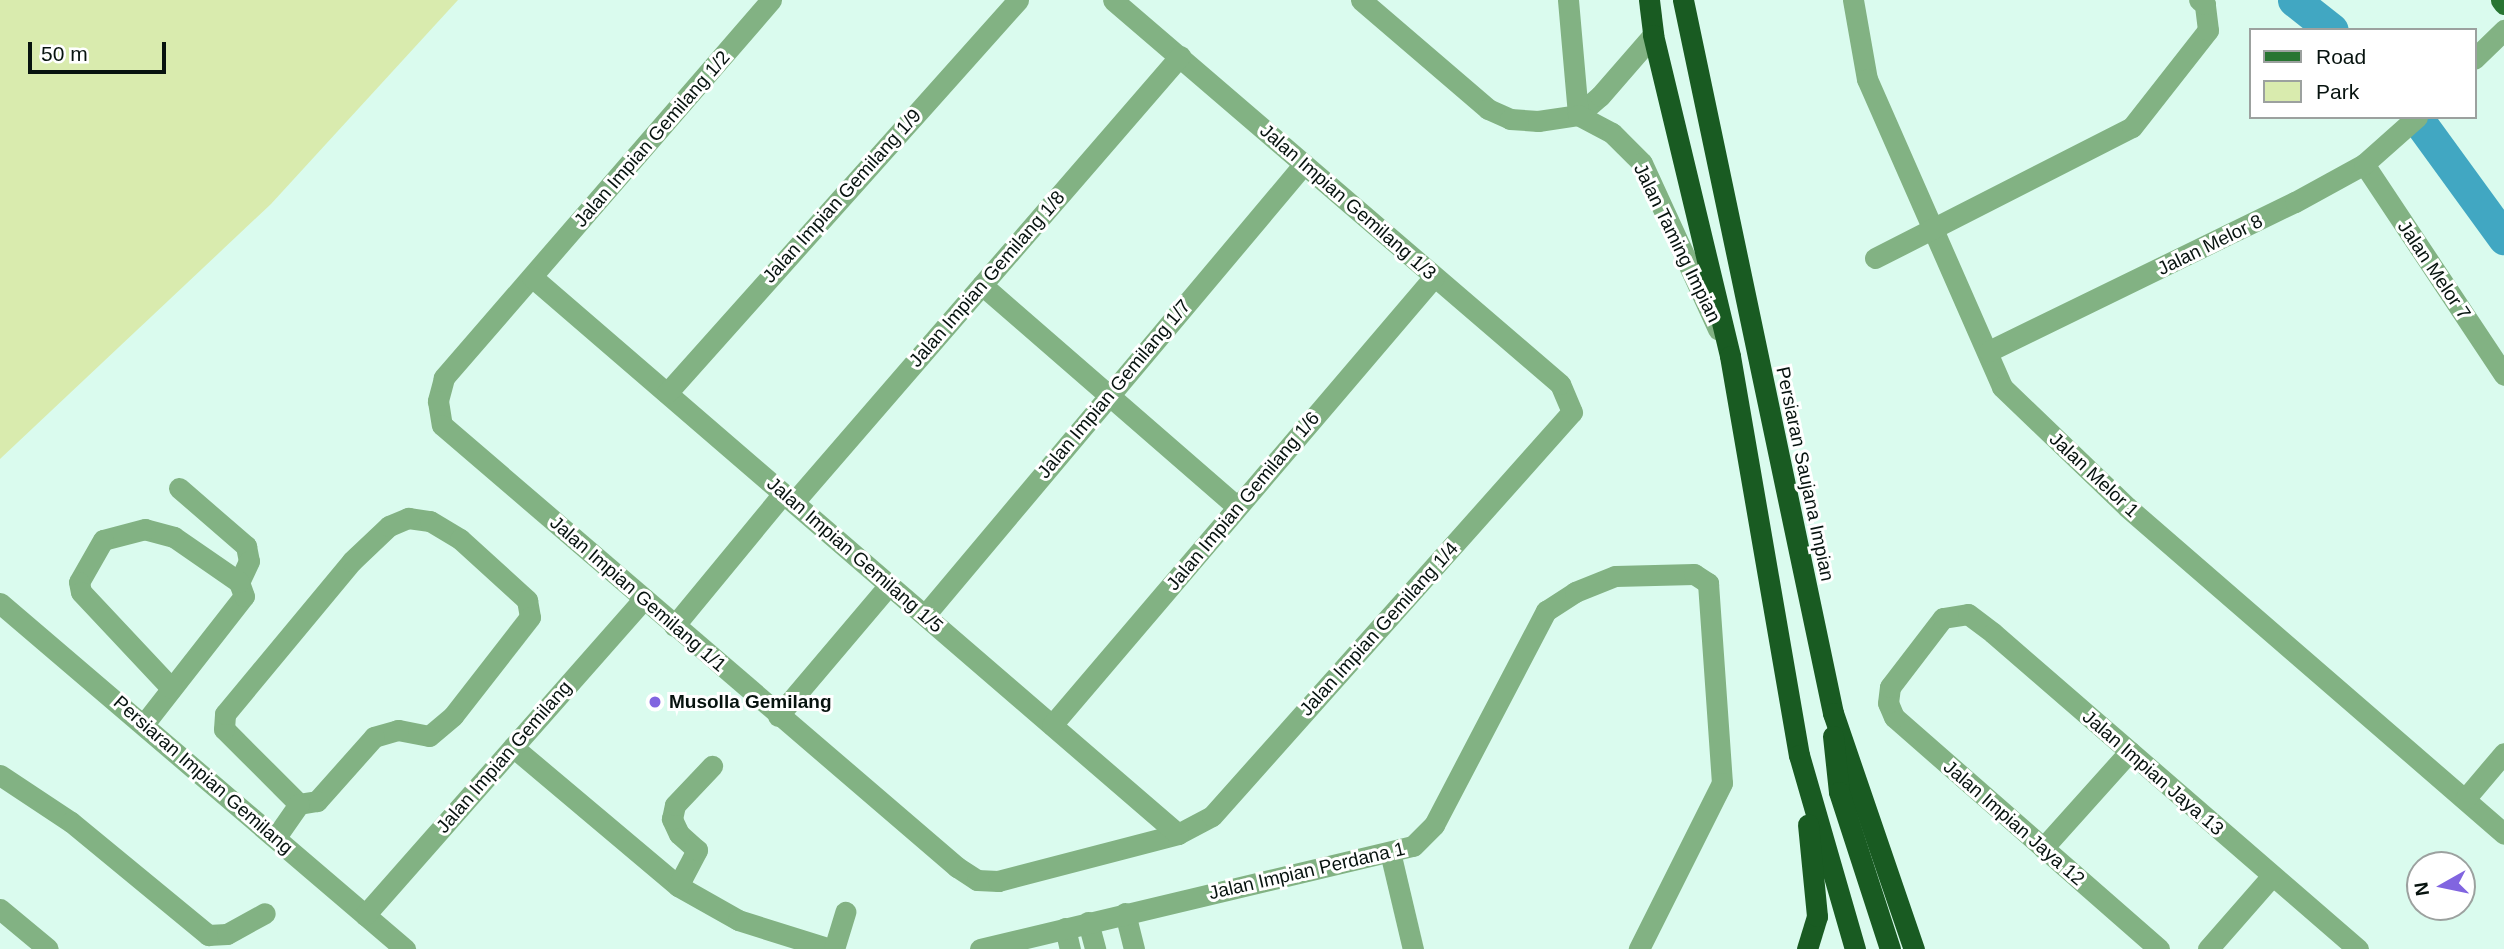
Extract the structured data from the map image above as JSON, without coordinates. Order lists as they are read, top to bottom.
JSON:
{
  "streets": {
    "highway": ["Persiaran Saujana Impian"],
    "street": [
      "Jalan Impian Gemilang 1/2",
      "Jalan Impian Gemilang 1/9",
      "Jalan Impian Gemilang 1/3",
      "Jalan Taming Impian",
      "Jalan Melor 8",
      "Jalan Melor 7",
      "Jalan Impian Gemilang 1/8",
      "Jalan Impian Gemilang 1/7",
      "Jalan Melor 1",
      "Jalan Impian Gemilang 1/6",
      "Jalan Impian Gemilang 1/5",
      "Jalan Impian Gemilang 1/1",
      "Jalan Impian Gemilang 1/4",
      "Jalan Impian Gemilang",
      "Jalan Impian Jaya 13",
      "Persiaran Impian Gemilang",
      "Jalan Impian Jaya 12",
      "Jalan Impian Perdana 1"
    ]
  },
  "crossings": [
    ["Jalan Impian Gemilang 1/2", "Jalan Impian Gemilang 1/5"],
    ["Jalan Impian Gemilang 1/2", "Jalan Impian Gemilang 1/1"],
    ["Jalan Impian Gemilang 1/9", "Jalan Impian Gemilang 1/5"],
    ["Jalan Impian Gemilang 1/3", "Jalan Impian Gemilang 1/8"],
    ["Jalan Impian Gemilang 1/3", "Jalan Impian Gemilang 1/7"],
    ["Jalan Impian Gemilang 1/3", "Jalan Impian Gemilang 1/6"],
    ["Jalan Impian Gemilang 1/3", "Jalan Impian Gemilang 1/4"],
    ["Jalan Melor 8", "Jalan Melor 7"],
    ["Jalan Melor 8", "Jalan Melor 1"],
    ["Jalan Impian Gemilang 1/8", "Jalan Impian Gemilang 1/5"],
    ["Jalan Impian Gemilang 1/8", "Jalan Impian Gemilang 1/1"],
    ["Jalan Impian Gemilang 1/7", "Jalan Impian Gemilang 1/5"],
    ["Jalan Impian Gemilang 1/6", "Jalan Impian Gemilang 1/5"],
    ["Jalan Impian Gemilang 1/5", "Jalan Impian Gemilang 1/1"],
    ["Jalan Impian Gemilang 1/5", "Jalan Impian Gemilang 1/4"],
    ["Jalan Impian Gemilang 1/1", "Jalan Impian Gemilang 1/4"],
    ["Jalan Impian Gemilang 1/1", "Jalan Impian Gemilang"],
    ["Jalan Impian Gemilang", "Persiaran Impian Gemilang"],
    ["Jalan Impian Jaya 13", "Jalan Impian Jaya 12"]
  ],
  "places": ["Musolla Gemilang"],
  "legend": ["Road", "Park"],
  "scale_bar": "50 m",
  "north": "left"
}
